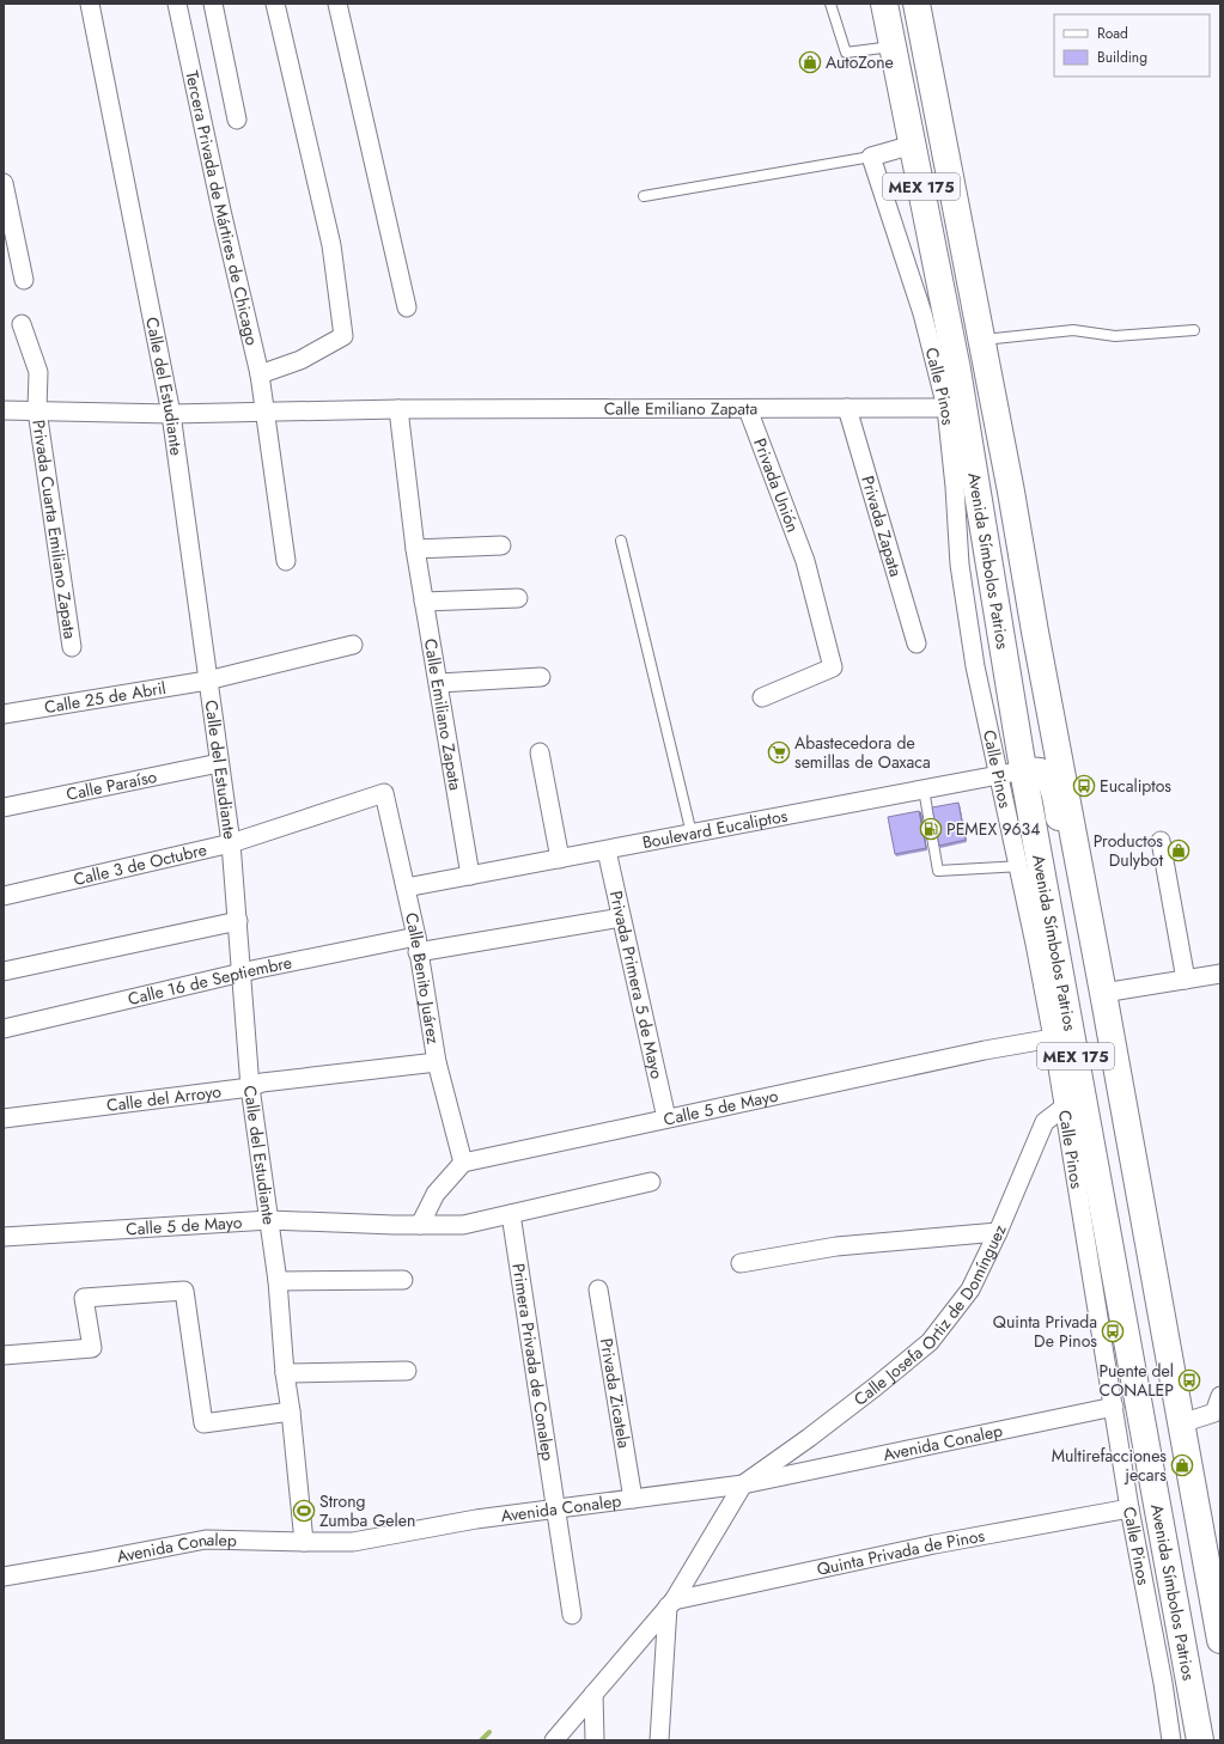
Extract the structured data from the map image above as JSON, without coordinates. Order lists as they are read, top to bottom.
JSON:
{
  "streets": {
    "main road": ["MEX 175", "Avenida Símbolos Patrios"],
    "street": [
      "Tercera Privada de Mártires de Chicago",
      "Calle del Estudiante",
      "Calle Pinos",
      "Calle Emiliano Zapata",
      "Privada Unión",
      "Privada Zapata",
      "Privada Cuarta Emiliano Zapata",
      "Calle 25 de Abril",
      "Calle Paraíso",
      "Boulevard Eucaliptos",
      "Calle 3 de Octubre",
      "Calle Benito Juárez",
      "Calle 16 de Septiembre",
      "Privada Primera 5 de Mayo",
      "Calle del Arroyo",
      "Calle 5 de Mayo",
      "Calle Josefa Ortiz de Domínguez",
      "Primera Privada de Conalep",
      "Privada Zicatela",
      "Avenida Conalep",
      "Quinta Privada de Pinos"
    ]
  },
  "crossings": [
    ["Tercera Privada de Mártires de Chicago", "Calle Emiliano Zapata"],
    ["Calle del Estudiante", "Calle Emiliano Zapata"],
    ["Calle del Estudiante", "Calle 25 de Abril"],
    ["Calle del Estudiante", "Calle Paraíso"],
    ["Calle del Estudiante", "Calle 3 de Octubre"],
    ["Calle del Estudiante", "Calle 16 de Septiembre"],
    ["Calle del Estudiante", "Calle del Arroyo"],
    ["Calle del Estudiante", "Calle 5 de Mayo"],
    ["Calle del Estudiante", "Avenida Conalep"],
    ["Calle Pinos", "Calle Emiliano Zapata"],
    ["Calle Pinos", "Avenida Símbolos Patrios"],
    ["Calle Pinos", "Calle 5 de Mayo"],
    ["Calle Pinos", "Calle Josefa Ortiz de Domínguez"],
    ["Calle Pinos", "Avenida Conalep"],
    ["Calle Pinos", "Quinta Privada de Pinos"],
    ["Calle Emiliano Zapata", "Privada Unión"],
    ["Calle Emiliano Zapata", "Privada Zapata"],
    ["Calle Emiliano Zapata", "Privada Cuarta Emiliano Zapata"],
    ["Calle Emiliano Zapata", "Avenida Símbolos Patrios"],
    ["Calle Emiliano Zapata", "Boulevard Eucaliptos"],
    ["Avenida Símbolos Patrios", "Boulevard Eucaliptos"],
    ["Boulevard Eucaliptos", "Calle Benito Juárez"],
    ["Boulevard Eucaliptos", "Privada Primera 5 de Mayo"],
    ["Calle 3 de Octubre", "Calle Benito Juárez"],
    ["Calle Benito Juárez", "Calle 16 de Septiembre"],
    ["Calle Benito Juárez", "Calle del Arroyo"],
    ["Calle Benito Juárez", "Calle 5 de Mayo"],
    ["Calle 16 de Septiembre", "Privada Primera 5 de Mayo"],
    ["Privada Primera 5 de Mayo", "Calle 5 de Mayo"],
    ["Calle 5 de Mayo", "Primera Privada de Conalep"],
    ["Calle Josefa Ortiz de Domínguez", "Avenida Conalep"],
    ["Primera Privada de Conalep", "Avenida Conalep"],
    ["Privada Zicatela", "Avenida Conalep"]
  ],
  "places": {
    "shop": ["AutoZone", "Productos Dulybot", "Multirefacciones jecars"],
    "supermarket": ["Abastecedora de semillas de Oaxaca"],
    "bus stop": ["Eucaliptos", "Quinta Privada De Pinos", "Puente del CONALEP"],
    "fuel station": ["PEMEX 9634"],
    "sports": ["Strong Zumba Gelen"]
  },
  "legend": ["Road", "Building"]
}
